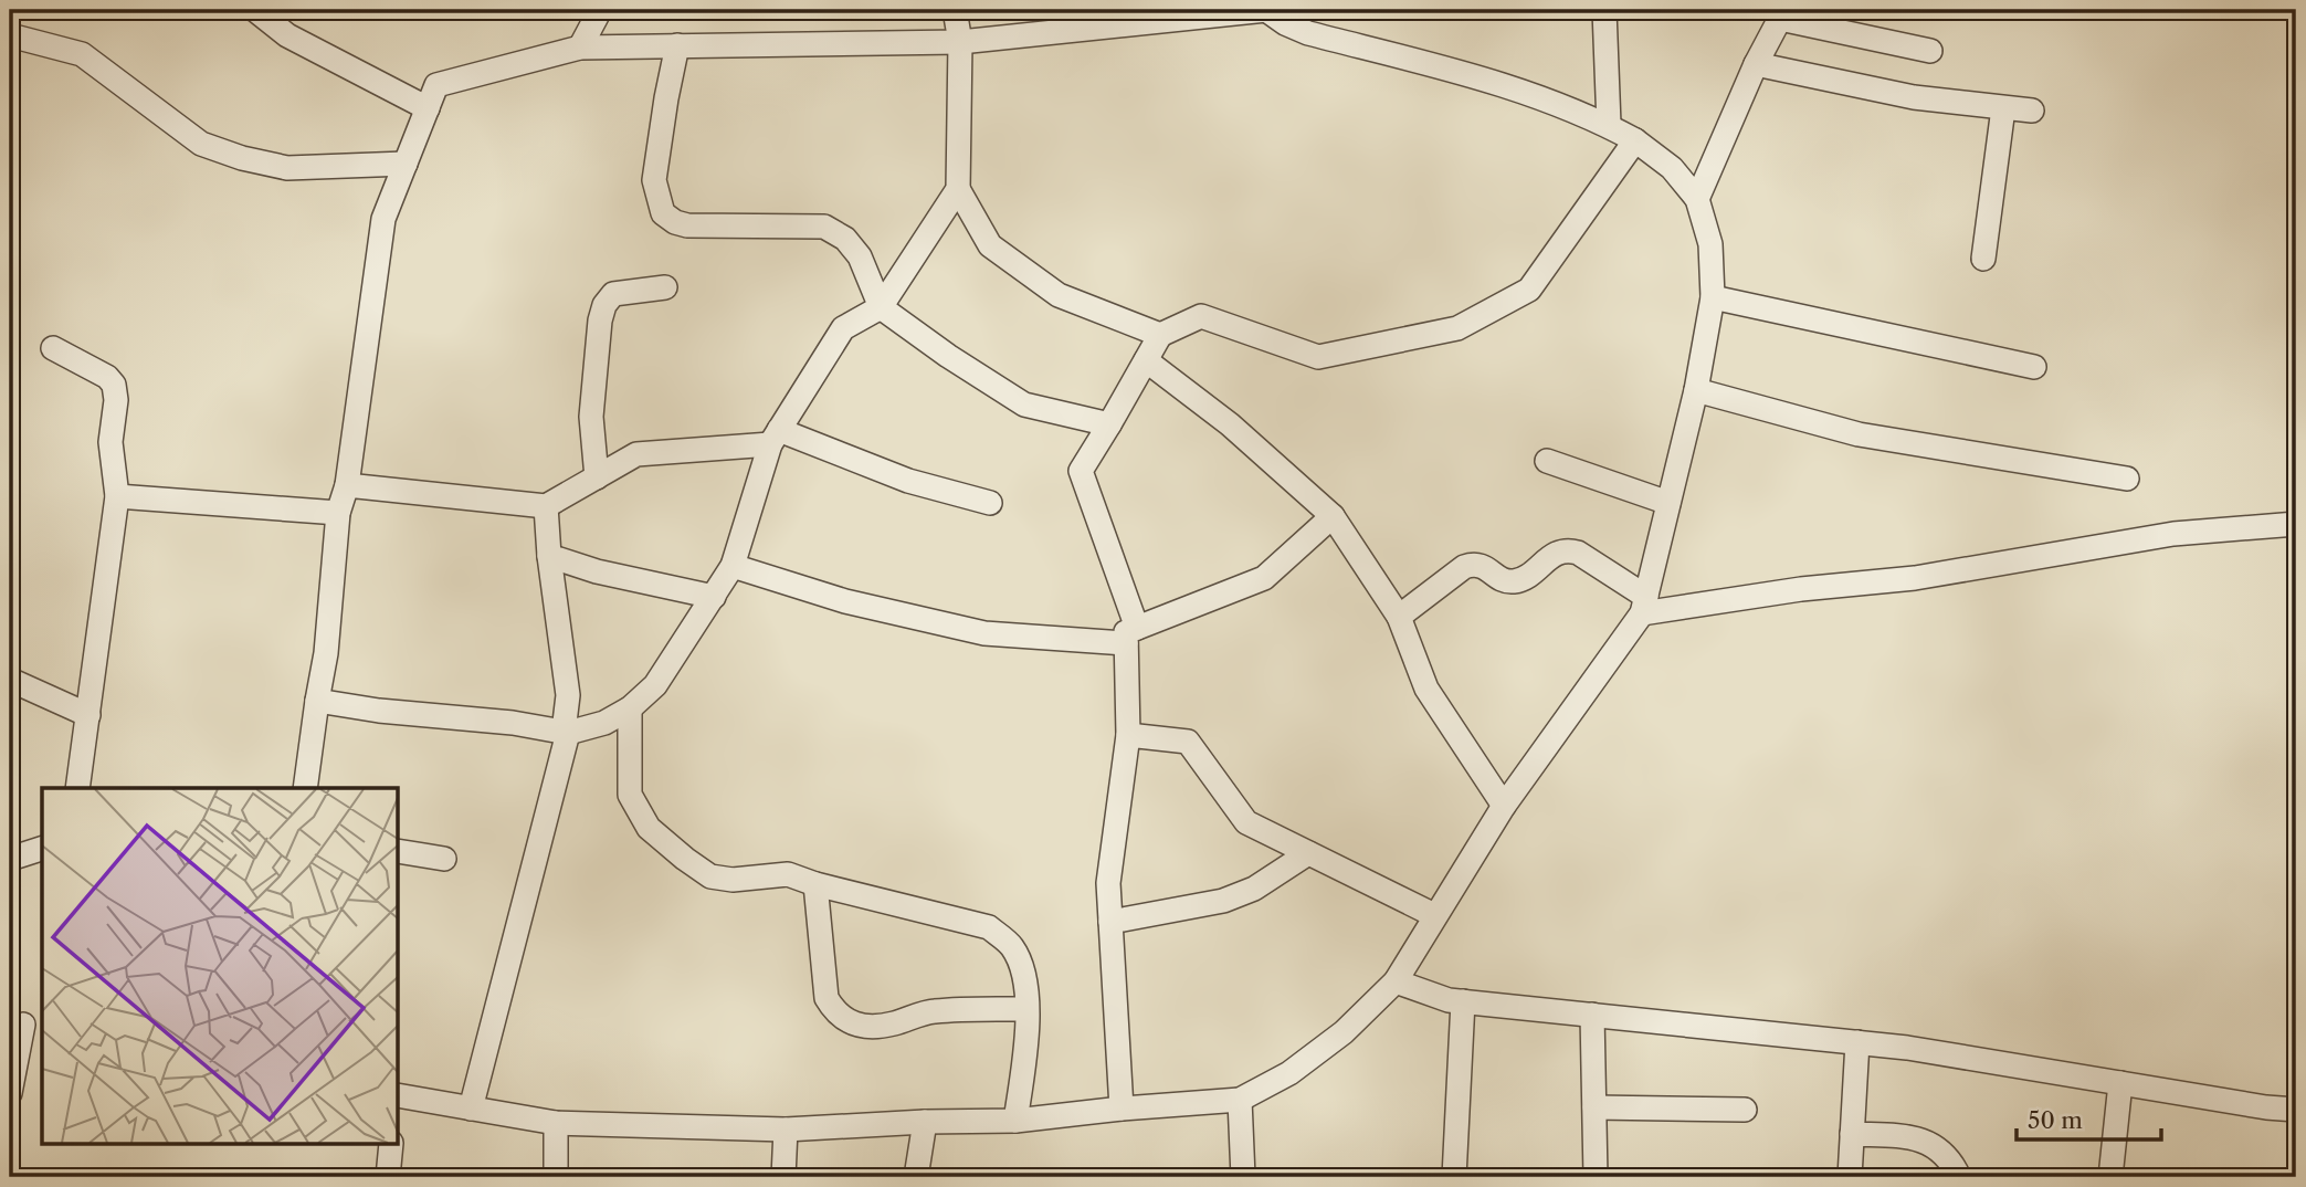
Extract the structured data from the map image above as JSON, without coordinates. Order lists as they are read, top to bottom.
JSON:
{
  "scale_bar": "50 m"
}
